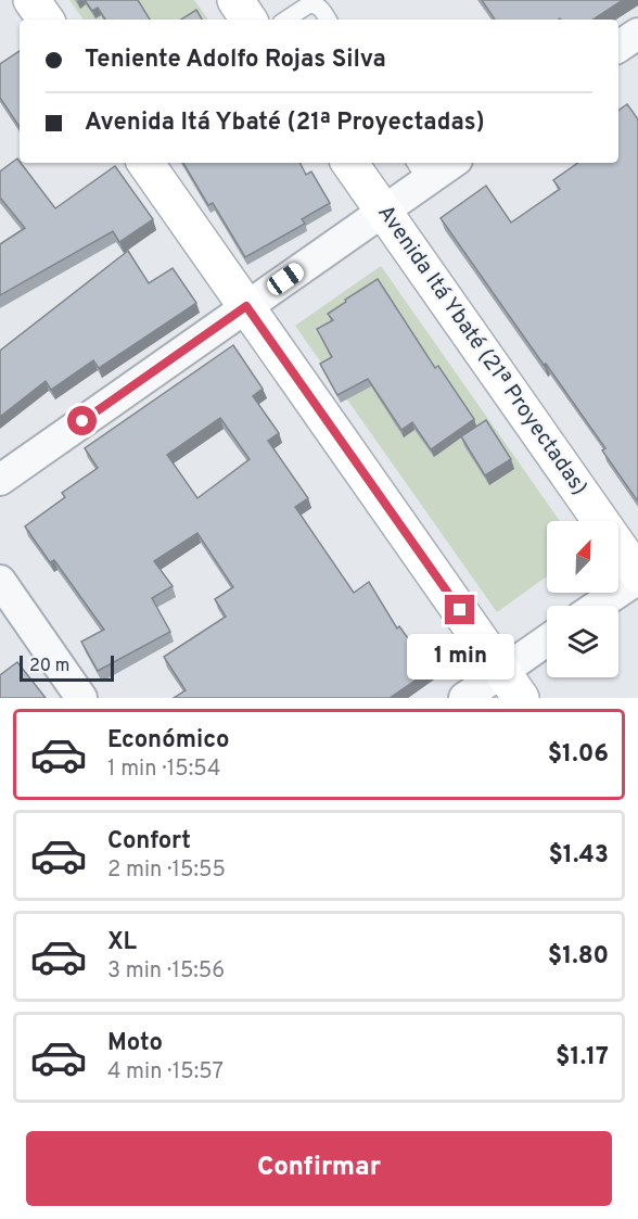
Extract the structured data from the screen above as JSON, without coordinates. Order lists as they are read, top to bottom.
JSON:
{
  "streets": {
    "main road": ["Avenida Itá Ybaté (21ª Proyectadas)"]
  },
  "scale_bar": "20 m",
  "north": "top right",
  "page": {
    "banner": ["Teniente Adolfo Rojas Silva", "Avenida Itá Ybaté (21ª Proyectadas)"],
    "bubble": "1 min",
    "scale": "20 m",
    "list": [
      {
        "name": "Económico",
        "note": "1 min · 15:54",
        "value": "$1.06"
      },
      {
        "name": "Confort",
        "note": "2 min · 15:55",
        "value": "$1.43"
      },
      {
        "name": "XL",
        "note": "3 min · 15:56",
        "value": "$1.80"
      },
      {
        "name": "Moto",
        "note": "4 min · 15:57",
        "value": "$1.17"
      }
    ],
    "buttons": "Confirmar"
  }
}
